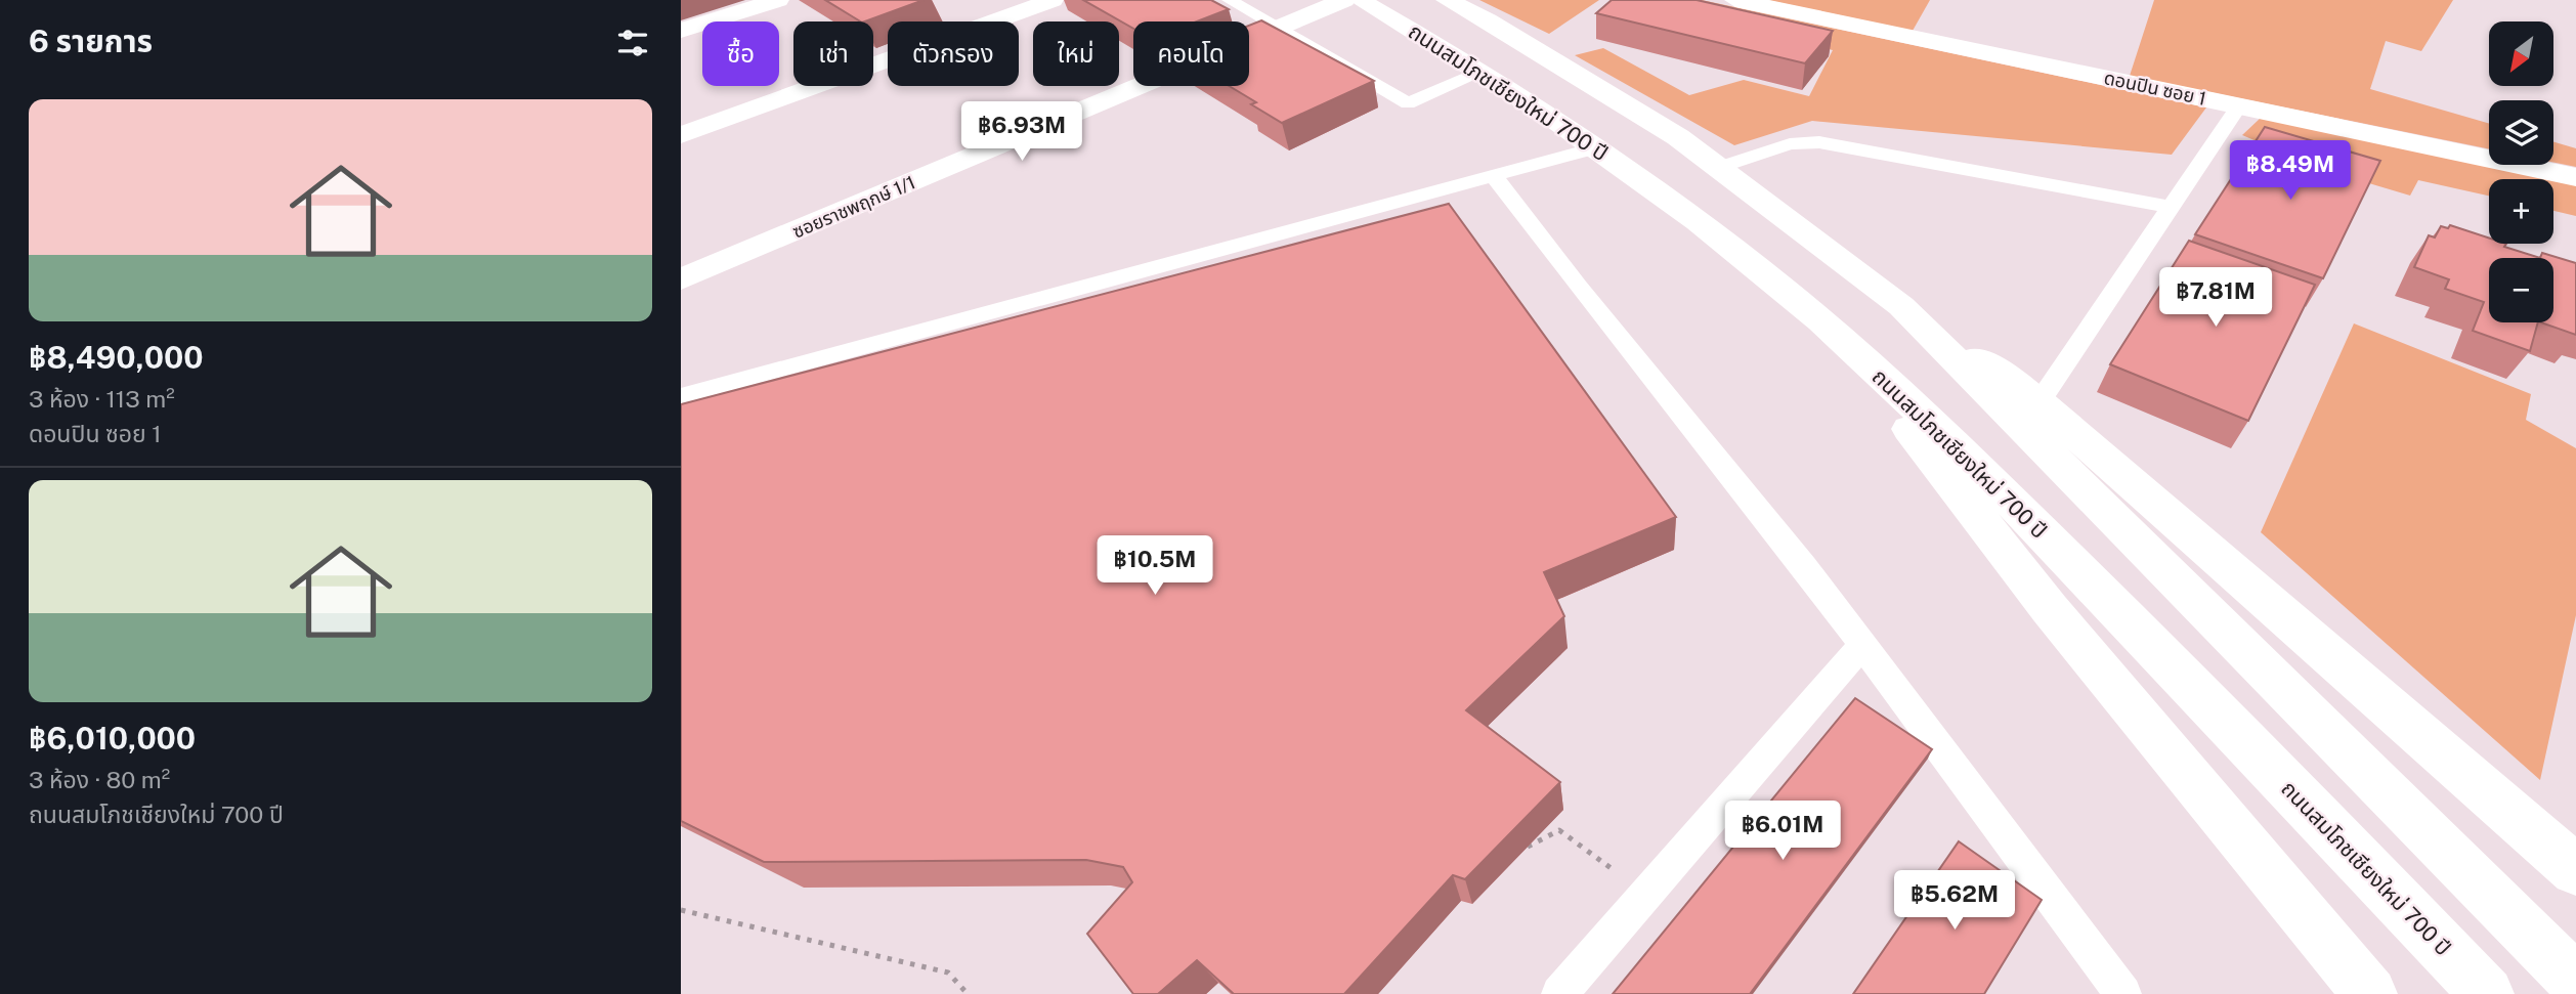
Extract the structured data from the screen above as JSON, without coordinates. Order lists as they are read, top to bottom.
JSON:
{
  "streets": {
    "main road": ["ดอนปิน ซอย 1", "ถนนสมโภชเชียงใหม่ 700 ปี", "ซอยราชพฤกษ์ 1/1"]
  },
  "north": "bottom left",
  "page": {
    "heading": "6 รายการ",
    "map_buttons": ["+", "−"],
    "chip": [
      "ซื้อ",
      "เช่า",
      "ตัวกรอง",
      "ใหม่",
      "คอนโด"
    ],
    "list": [
      {
        "name": "฿8,490,000",
        "note": "3 ห้อง · 113 m² · ดอนปิน ซอย 1"
      },
      {
        "name": "฿6,010,000",
        "note": "3 ห้อง · 80 m² · ถนนสมโภชเชียงใหม่ 700 ปี"
      }
    ],
    "price": [
      "฿6.93M",
      "฿8.49M",
      "฿7.81M",
      "฿10.5M",
      "฿6.01M",
      "฿5.62M"
    ]
  }
}
